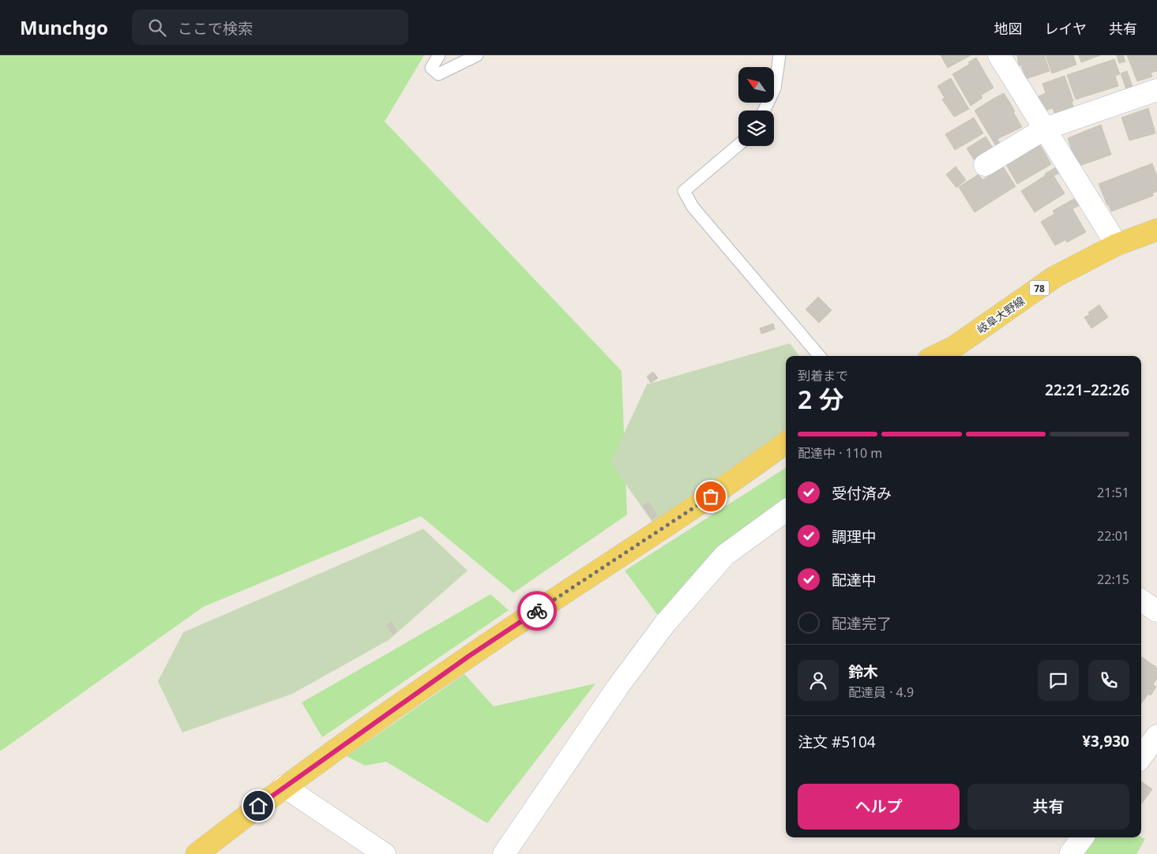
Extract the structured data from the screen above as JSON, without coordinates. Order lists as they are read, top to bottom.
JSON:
{
  "streets": {
    "main road": ["78", "岐阜大野線"]
  },
  "north": "top left",
  "page": {
    "header": "Munchgo",
    "search": "ここで検索",
    "nav": ["地図", "レイヤ", "共有"],
    "heading": ["2 分", "到着まで", "22:21–22:26"],
    "panel": [
      "鈴木",
      "配達員 · 4.9",
      "注文 #5104",
      "¥3,930"
    ],
    "bar": "配達中 · 110 m",
    "list": [
      ["受付済み", "21:51"],
      ["調理中", "22:01"],
      ["配達中", "22:15"],
      "配達完了"
    ],
    "buttons": ["ヘルプ", "共有"]
  }
}
